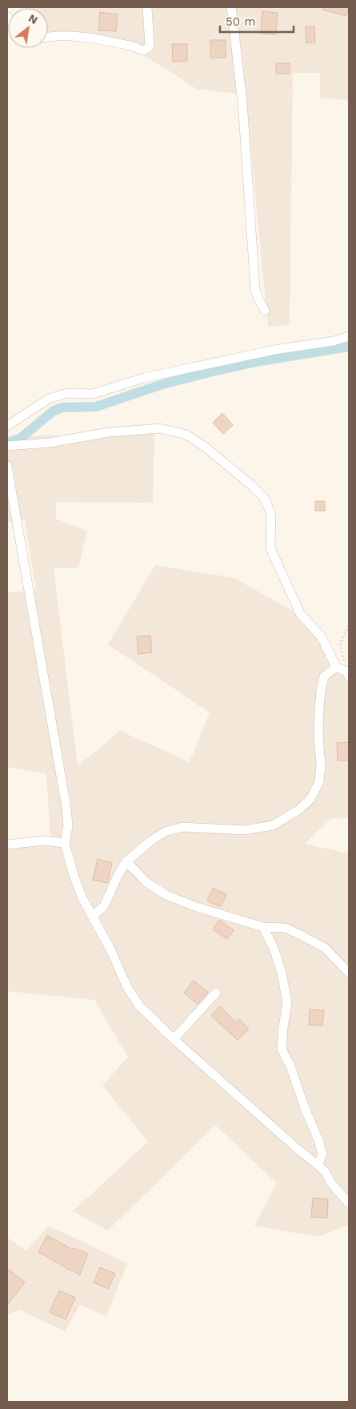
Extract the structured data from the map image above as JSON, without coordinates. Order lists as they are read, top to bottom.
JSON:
{
  "scale_bar": "50 m",
  "north": "top right"
}
